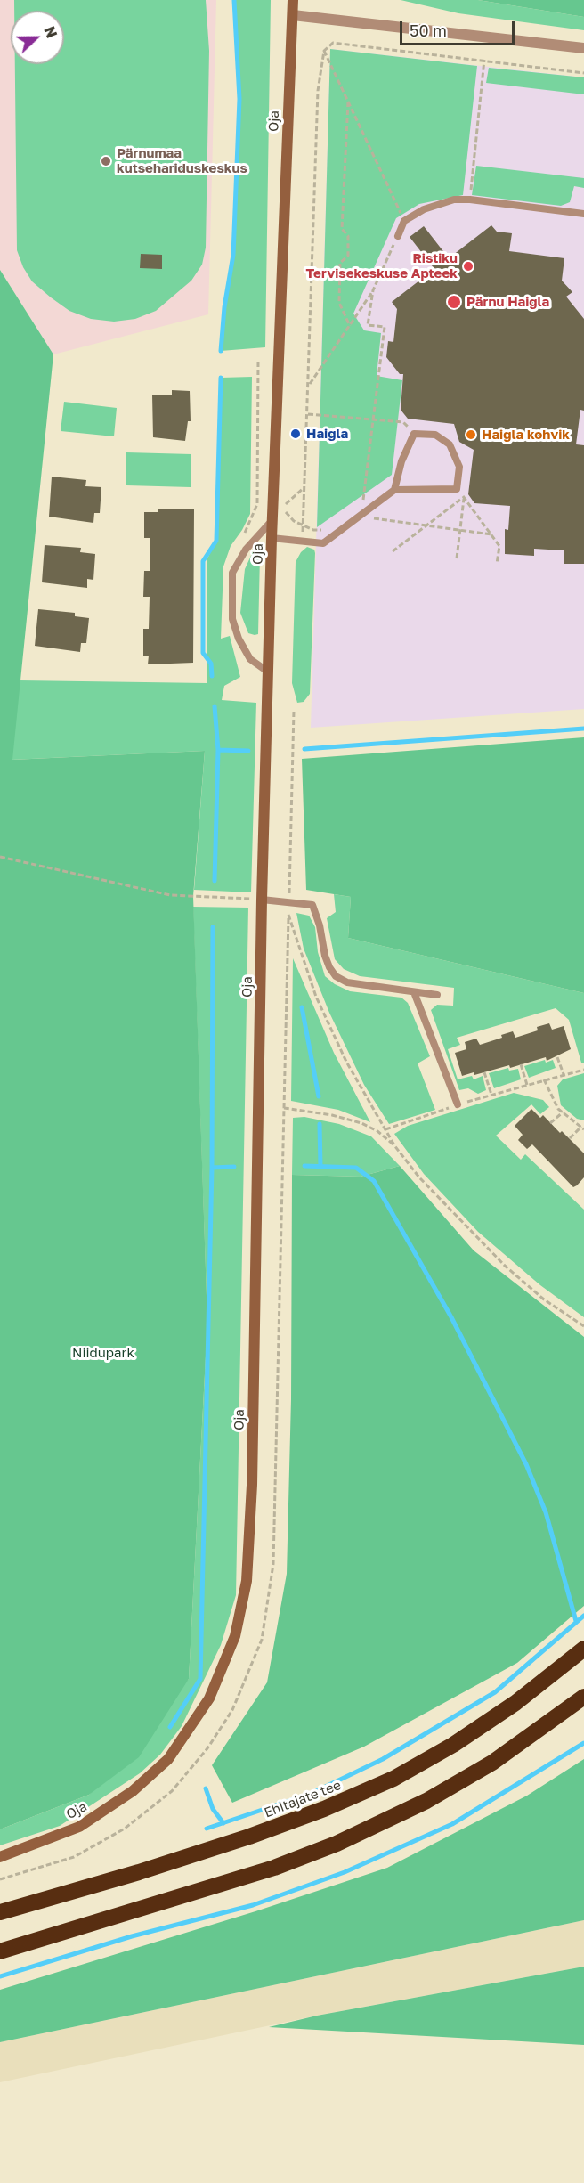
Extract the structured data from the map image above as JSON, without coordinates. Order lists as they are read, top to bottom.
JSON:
{
  "streets": {
    "highway": ["Ehitajate tee"],
    "street": ["Oja"]
  },
  "parks": ["Niidupark"],
  "places": [
    "Pärnumaa kutsehariduskeskus",
    "Ristiku Tervisekeskuse Apteek",
    "Pärnu Haigla",
    "Haigla",
    "Haigla kohvik"
  ],
  "scale_bar": "50 m",
  "north": "right"
}
